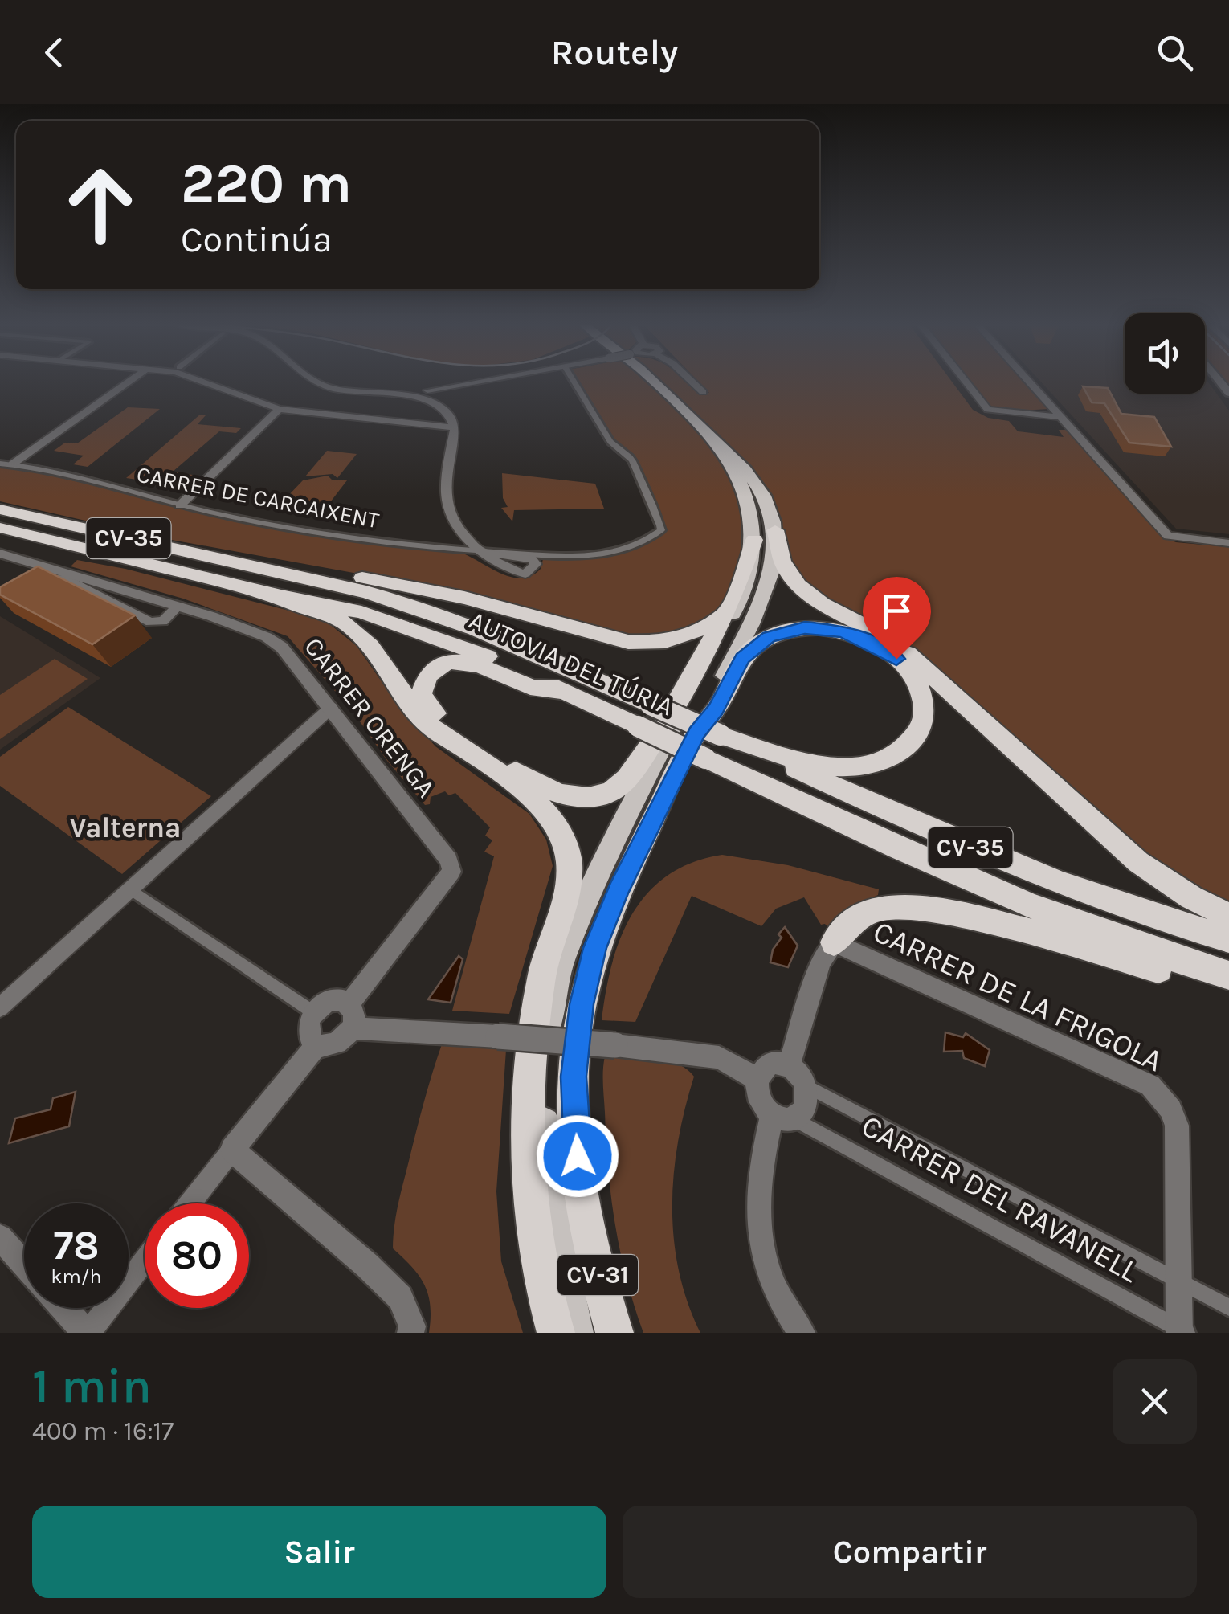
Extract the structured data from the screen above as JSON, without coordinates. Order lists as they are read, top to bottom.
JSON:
{
  "streets": {
    "highway": ["CV-35", "AUTOVIA DEL TÚRIA", "CV-31"],
    "street": [
      "CARRER DE CARCAIXENT",
      "CARRER ORENGA",
      "CARRER DE LA FRIGOLA",
      "CARRER DEL RAVANELL"
    ]
  },
  "crossings": [
    ["AUTOVIA DEL TÚRIA", "CV-31"],
    ["CARRER DE LA FRIGOLA", "CARRER DEL RAVANELL"]
  ],
  "districts": ["Valterna"],
  "page": {
    "header": "Routely",
    "turn": ["220 m", "Continúa"],
    "speed": "78 km/h",
    "limit": "80",
    "heading": ["1 min", "400 m · 16:17"],
    "buttons": ["Salir", "Compartir"]
  }
}
